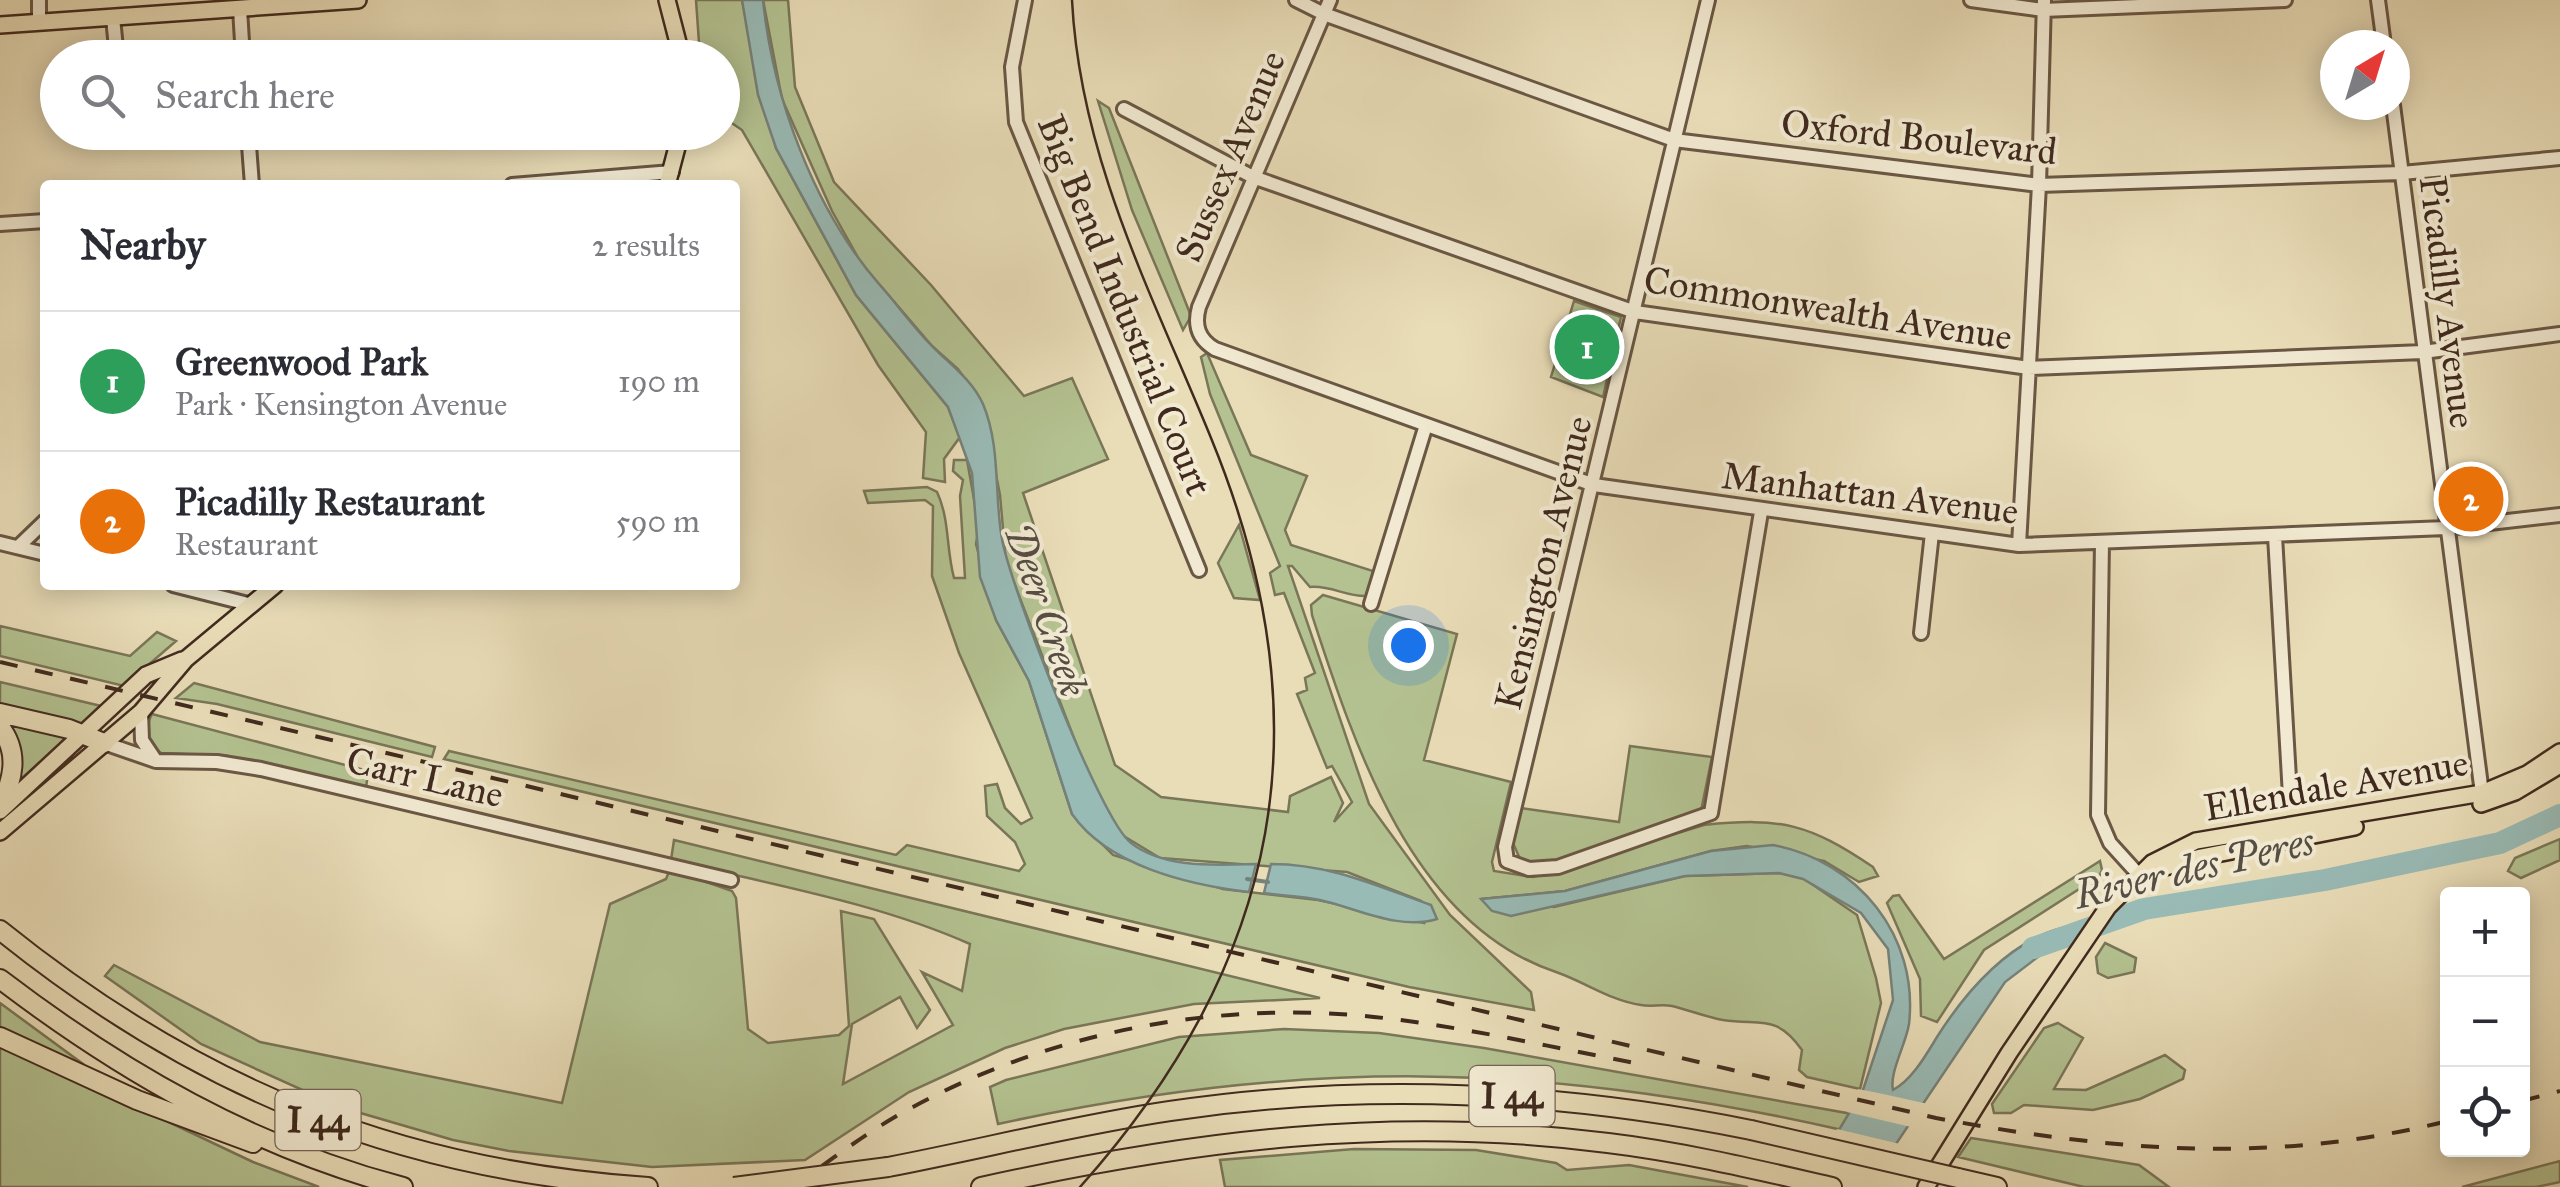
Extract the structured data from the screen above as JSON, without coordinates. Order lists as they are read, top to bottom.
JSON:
{
  "streets": {
    "highway": ["I 44"],
    "main road": ["Ellendale Avenue"],
    "street": [
      "Oxford Boulevard",
      "Sussex Avenue",
      "Picadilly Avenue",
      "Big Bend Industrial Court",
      "Commonwealth Avenue",
      "Manhattan Avenue",
      "Kensington Avenue",
      "Carr Lane"
    ]
  },
  "crossings": [
    ["Oxford Boulevard", "Sussex Avenue"],
    ["Oxford Boulevard", "Picadilly Avenue"],
    ["Oxford Boulevard", "Kensington Avenue"],
    ["Sussex Avenue", "Commonwealth Avenue"],
    ["Sussex Avenue", "Manhattan Avenue"],
    ["Picadilly Avenue", "Commonwealth Avenue"],
    ["Picadilly Avenue", "Manhattan Avenue"],
    ["Picadilly Avenue", "Ellendale Avenue"],
    ["Commonwealth Avenue", "Kensington Avenue"],
    ["Manhattan Avenue", "Kensington Avenue"]
  ],
  "water": ["Deer Creek", "River des Peres"],
  "north": "top right",
  "page": {
    "search": "Search here",
    "heading": ["Nearby", "2 results"],
    "pins": ["1", "2"],
    "list": [
      {
        "mark": "1",
        "name": "Greenwood Park",
        "note": "Park · Kensington Avenue",
        "value": "190 m"
      },
      {
        "mark": "2",
        "name": "Picadilly Restaurant",
        "note": "Restaurant",
        "value": "590 m"
      }
    ],
    "map_buttons": ["+", "−"]
  }
}
